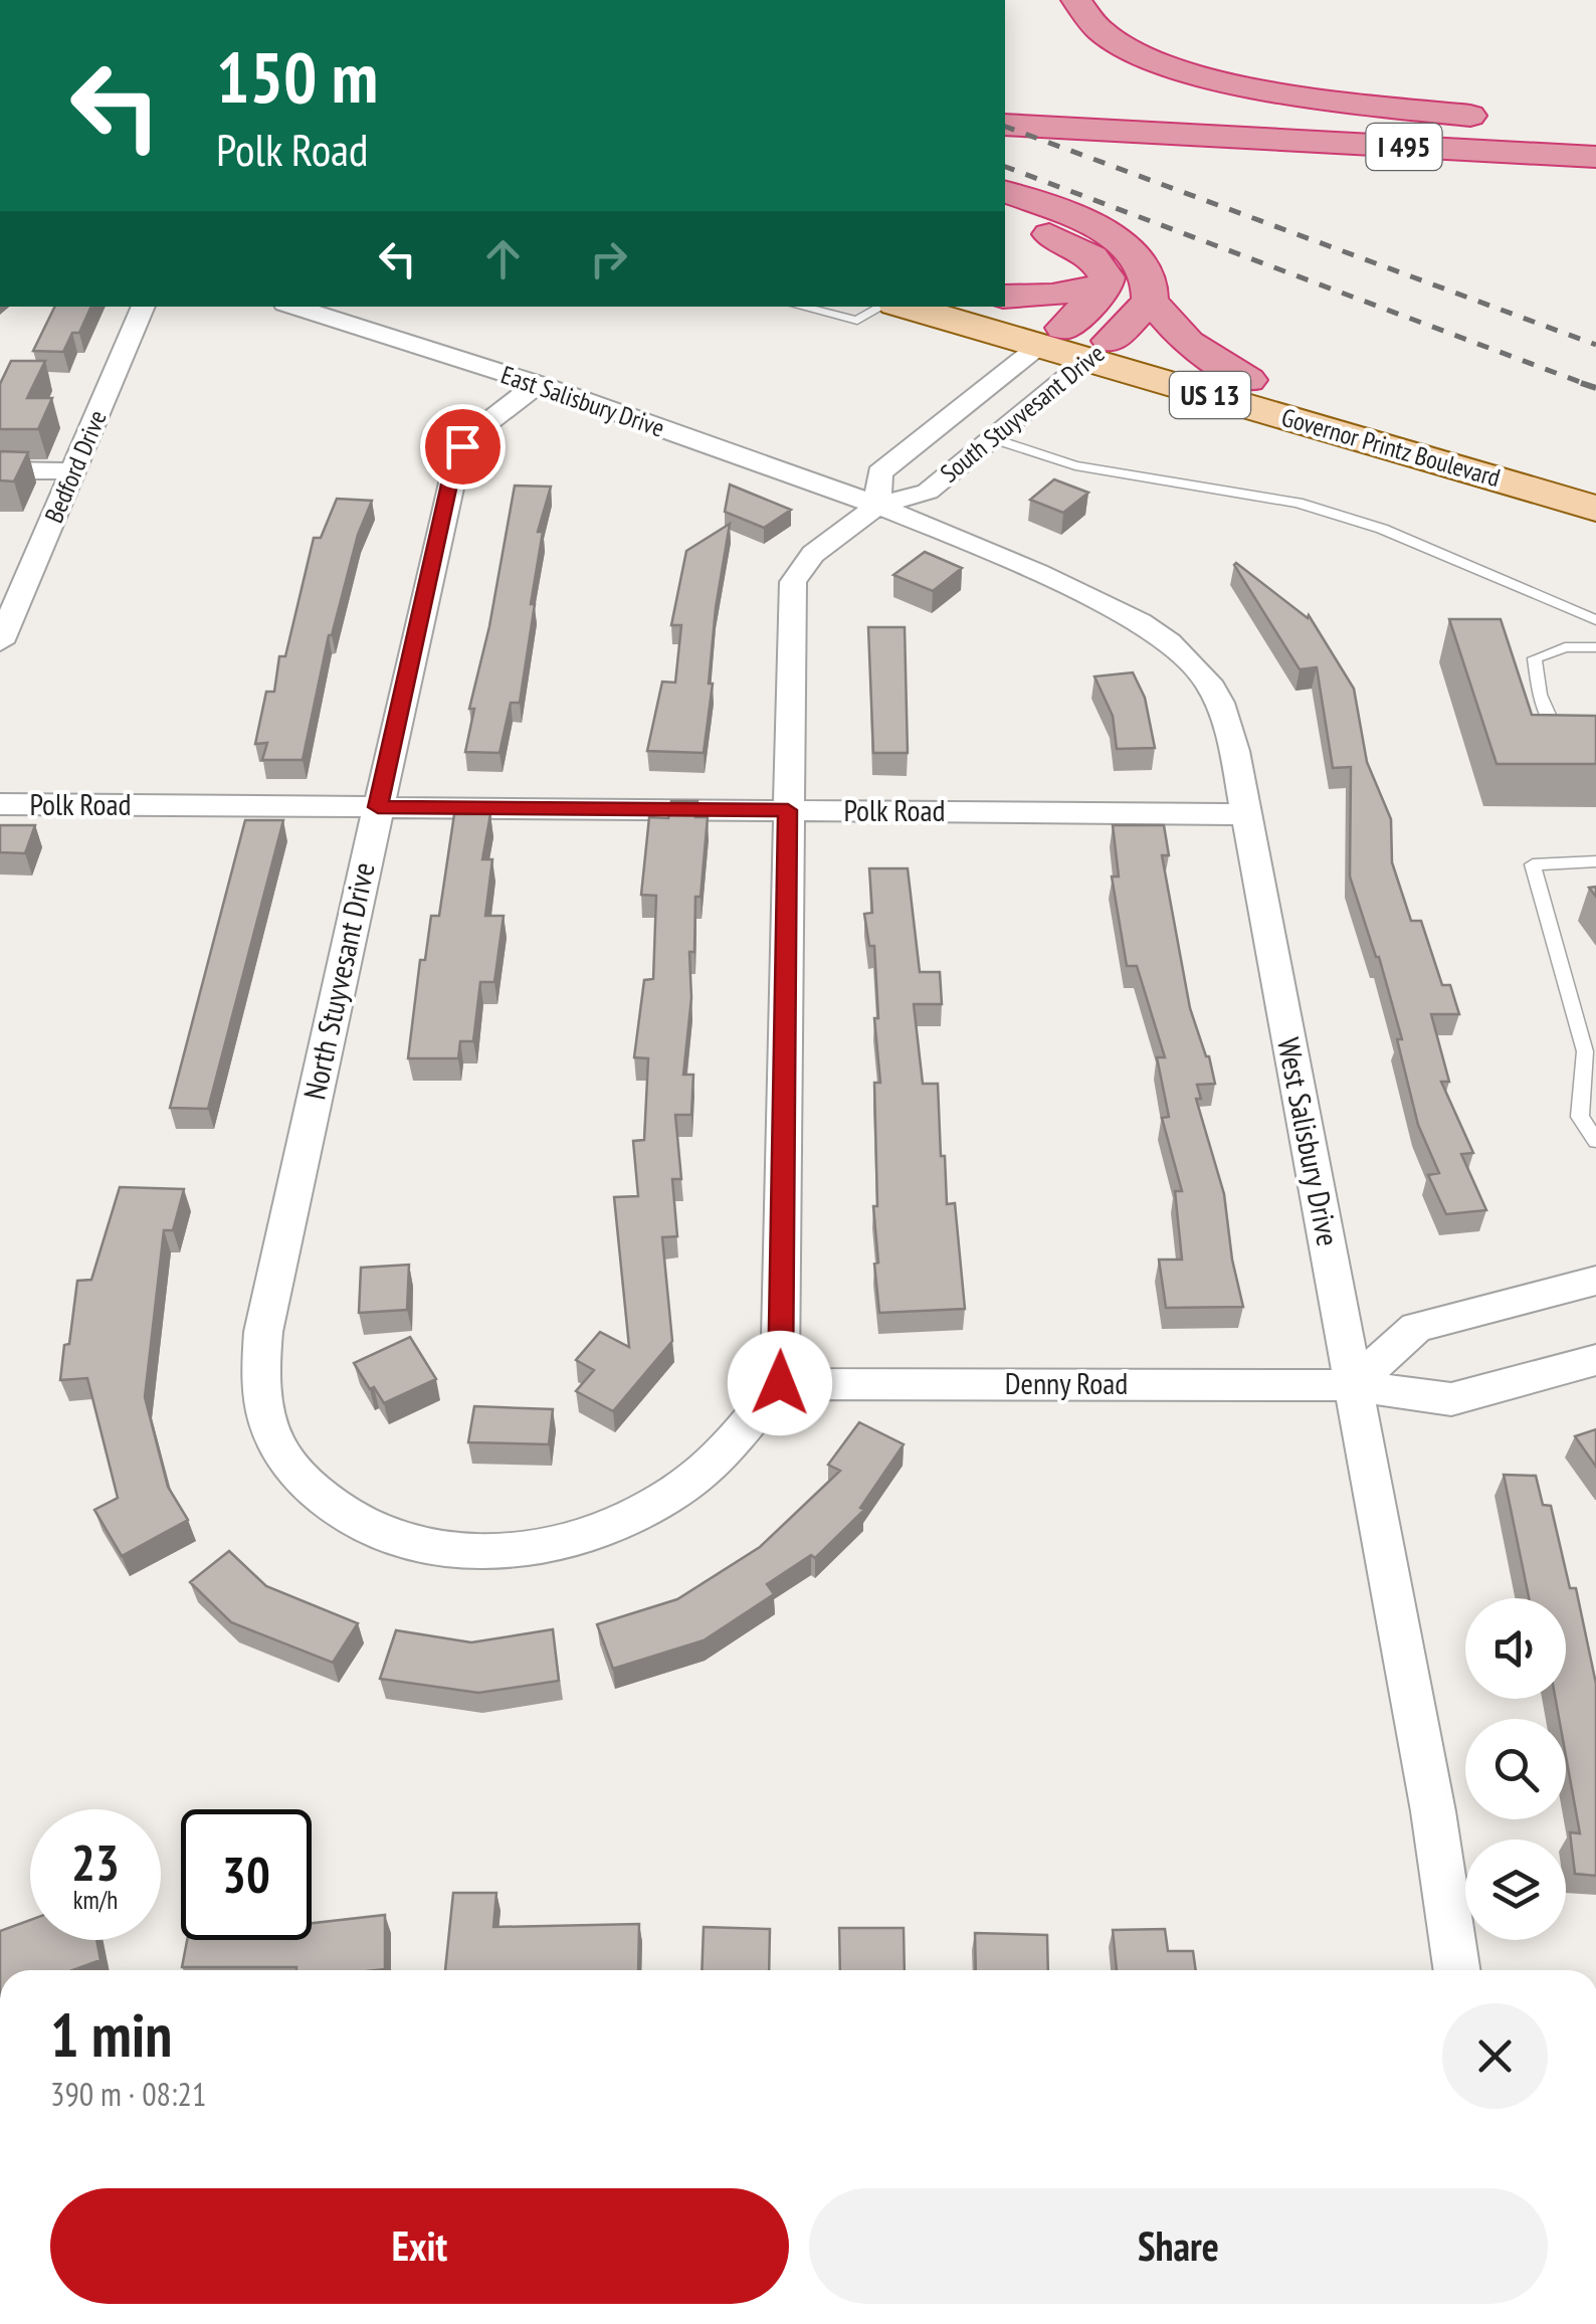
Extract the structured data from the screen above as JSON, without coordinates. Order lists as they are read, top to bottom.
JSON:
{
  "streets": {
    "highway": ["I 495"],
    "main road": ["US 13", "Governor Printz Boulevard"],
    "street": [
      "East Salisbury Drive",
      "South Stuyvesant Drive",
      "Bedford Drive",
      "Polk Road",
      "North Stuyvesant Drive",
      "West Salisbury Drive",
      "Denny Road"
    ]
  },
  "crossings": [
    ["East Salisbury Drive", "South Stuyvesant Drive"],
    ["East Salisbury Drive", "North Stuyvesant Drive"],
    ["East Salisbury Drive", "West Salisbury Drive"],
    ["South Stuyvesant Drive", "Governor Printz Boulevard"],
    ["South Stuyvesant Drive", "Polk Road"],
    ["South Stuyvesant Drive", "North Stuyvesant Drive"],
    ["South Stuyvesant Drive", "West Salisbury Drive"],
    ["South Stuyvesant Drive", "Denny Road"],
    ["Polk Road", "North Stuyvesant Drive"],
    ["Polk Road", "West Salisbury Drive"],
    ["North Stuyvesant Drive", "Denny Road"],
    ["West Salisbury Drive", "Denny Road"]
  ],
  "page": {
    "turn": ["150 m", "Polk Road"],
    "speed": "23 km/h",
    "limit": "30",
    "heading": ["1 min", "390 m · 08:21"],
    "buttons": ["Exit", "Share"]
  }
}
